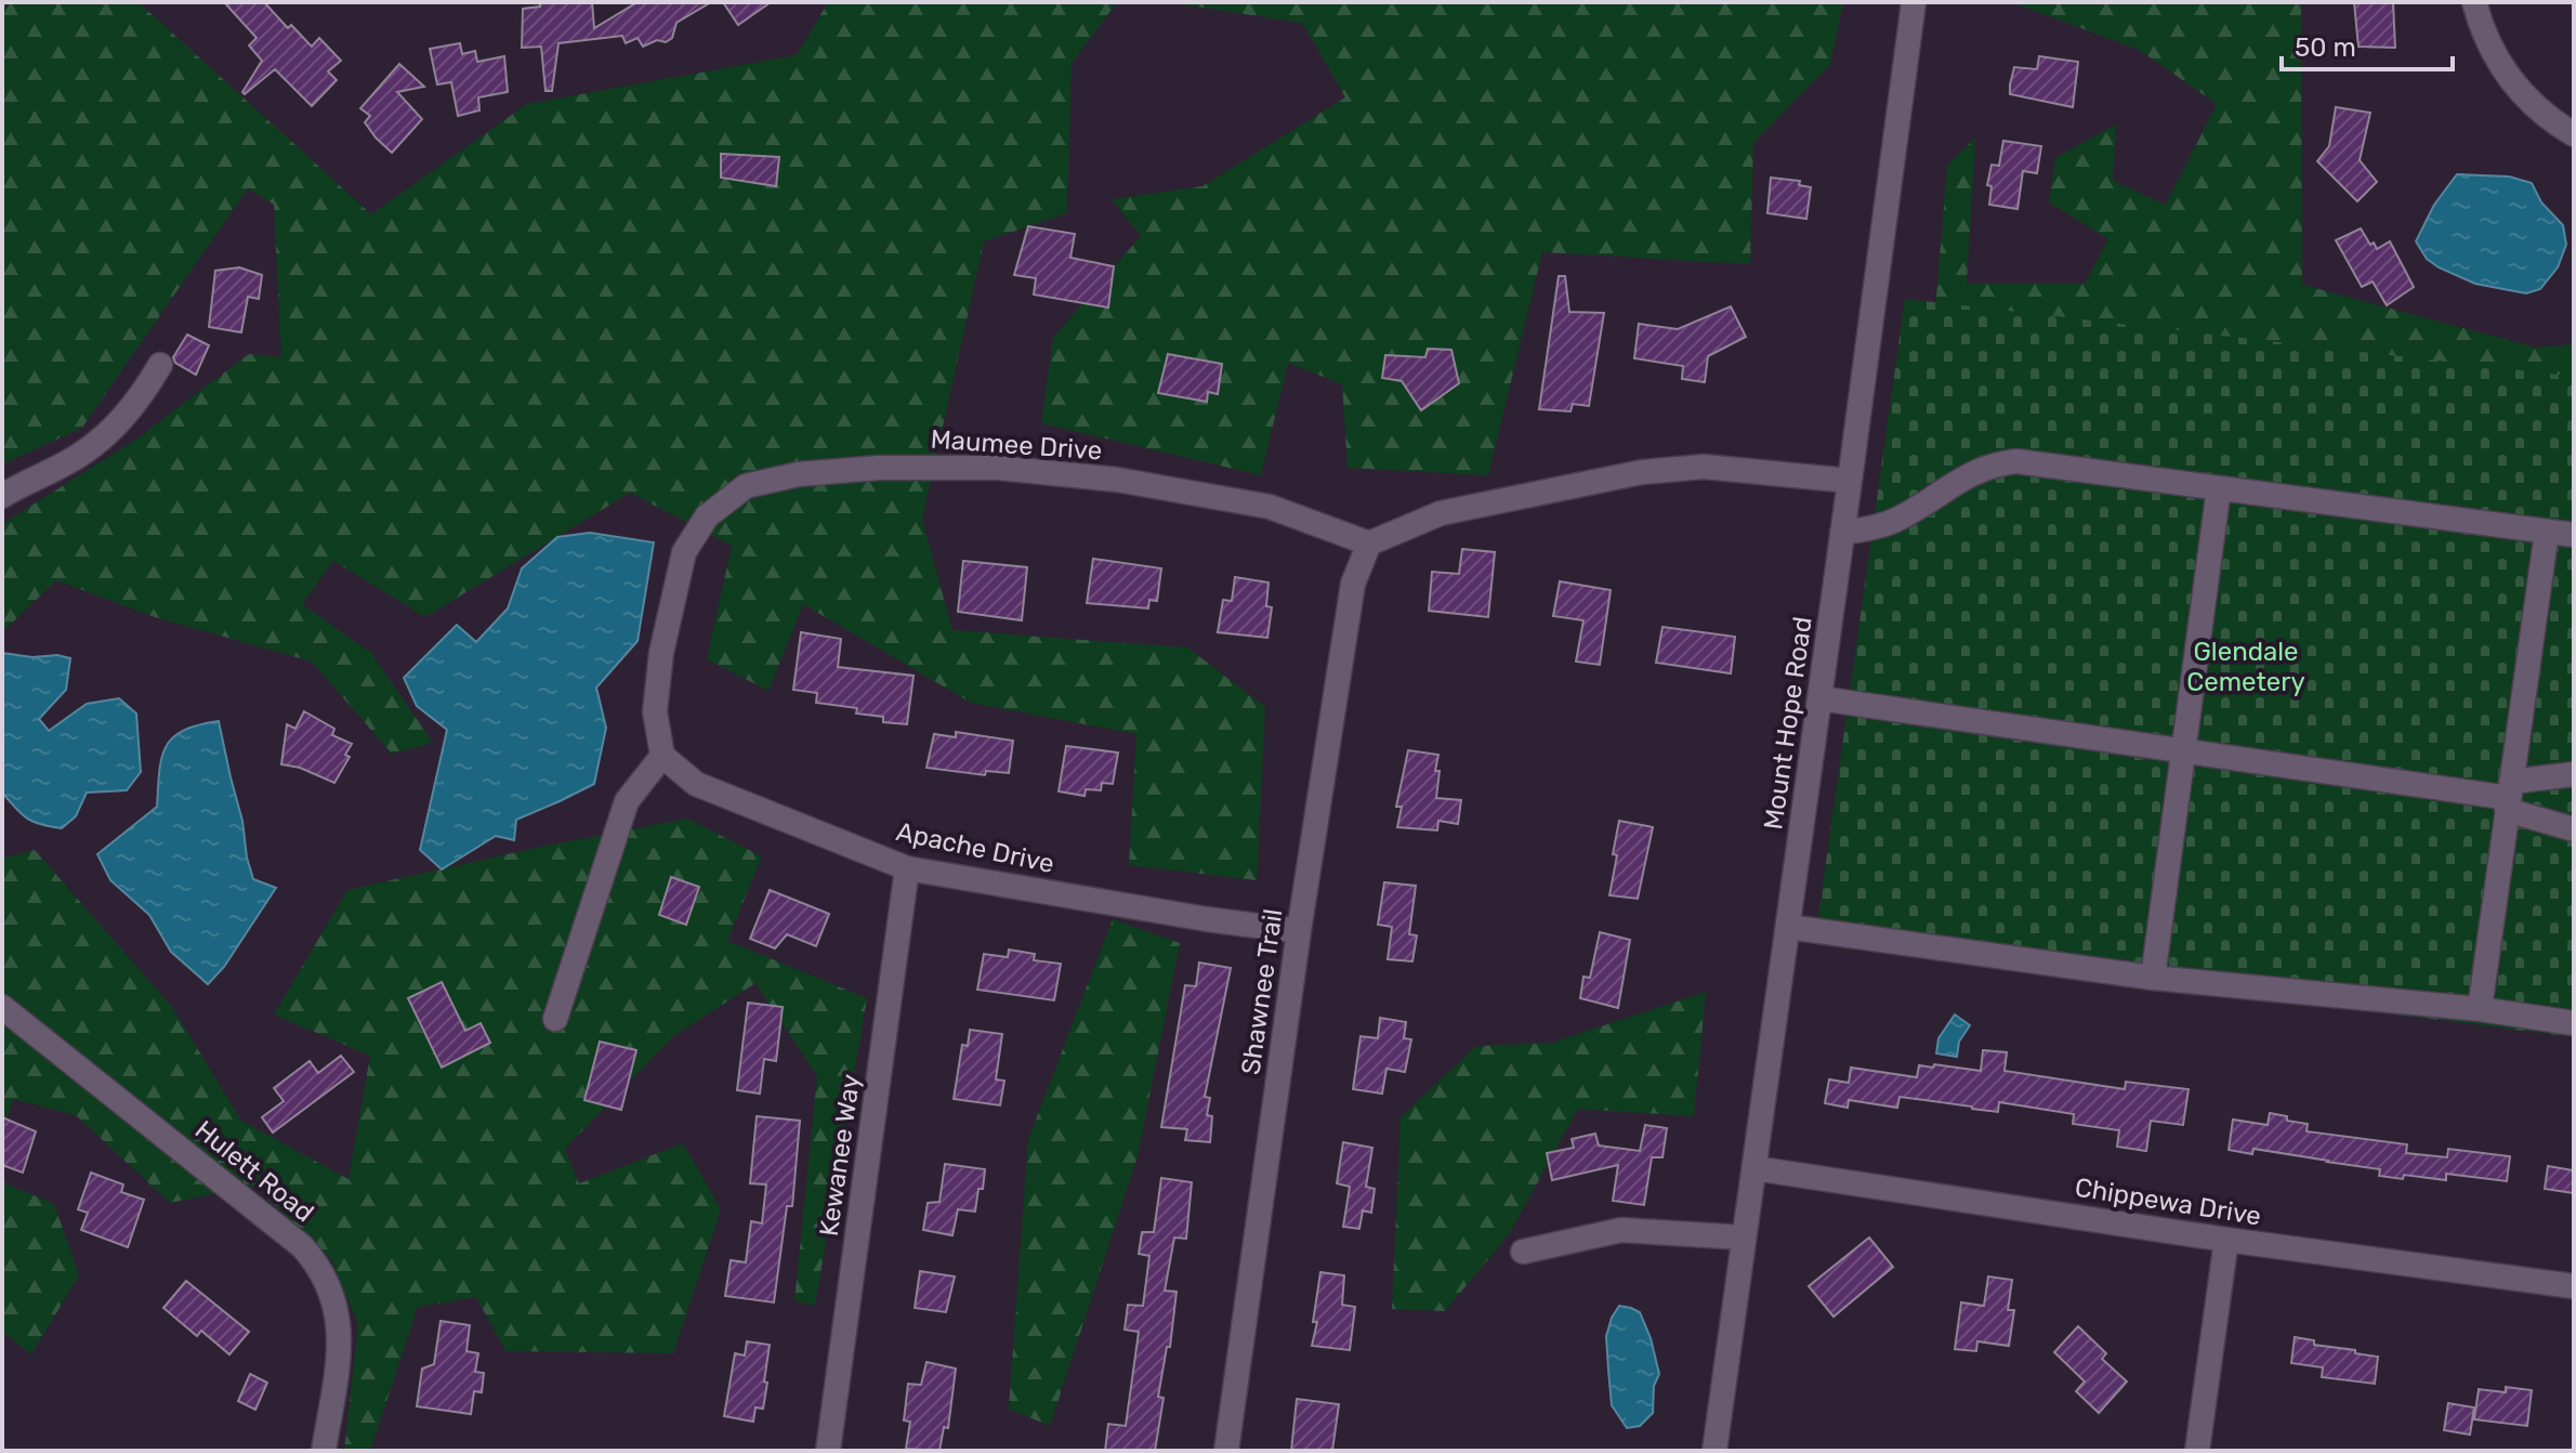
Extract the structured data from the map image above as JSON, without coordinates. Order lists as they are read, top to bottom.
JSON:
{
  "streets": {
    "street": [
      "Maumee Drive",
      "Mount Hope Road",
      "Apache Drive",
      "Shawnee Trail",
      "Kewanee Way",
      "Hulett Road",
      "Chippewa Drive"
    ]
  },
  "crossings": [
    ["Maumee Drive", "Apache Drive"],
    ["Maumee Drive", "Shawnee Trail"],
    ["Mount Hope Road", "Chippewa Drive"],
    ["Apache Drive", "Shawnee Trail"],
    ["Apache Drive", "Kewanee Way"]
  ],
  "parks": ["Glendale Cemetery"],
  "scale_bar": "50 m"
}
